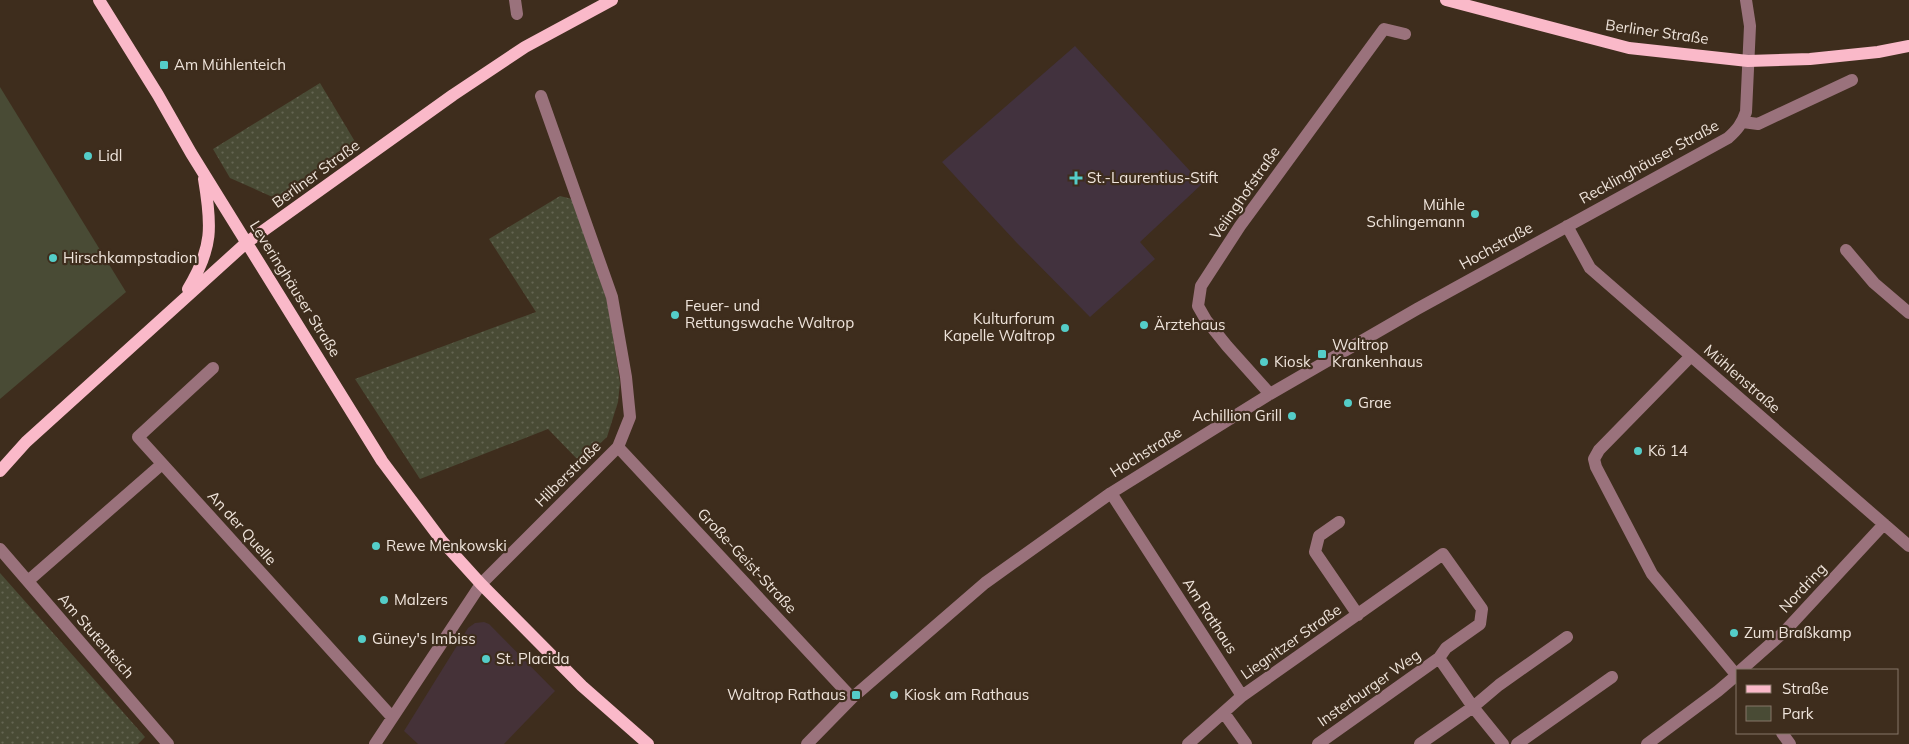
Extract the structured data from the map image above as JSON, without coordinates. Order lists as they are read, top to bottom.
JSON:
{
  "streets": {
    "main road": ["Berliner Straße", "Leveringhäuser Straße"],
    "street": [
      "Recklinghäuser Straße",
      "Veiinghofstraße",
      "Hochstraße",
      "Mühlenstraße",
      "Hilberstraße",
      "An der Quelle",
      "Große-Geist-Straße",
      "Nordring",
      "Am Rathaus",
      "Am Stutenteich",
      "Liegnitzer Straße",
      "Insterburger Weg"
    ]
  },
  "crossings": [
    ["Berliner Straße", "Leveringhäuser Straße"],
    ["Recklinghäuser Straße", "Hochstraße"],
    ["Recklinghäuser Straße", "Mühlenstraße"],
    ["Veiinghofstraße", "Hochstraße"],
    ["Hochstraße", "Mühlenstraße"],
    ["Hochstraße", "Große-Geist-Straße"],
    ["Hochstraße", "Am Rathaus"],
    ["Leveringhäuser Straße", "Hilberstraße"],
    ["Mühlenstraße", "Nordring"],
    ["Hilberstraße", "An der Quelle"],
    ["Hilberstraße", "Große-Geist-Straße"],
    ["Am Rathaus", "Liegnitzer Straße"],
    ["Liegnitzer Straße", "Insterburger Weg"]
  ],
  "places": {
    "transit": ["Am Mühlenteich", "Waltrop Krankenhaus", "Waltrop Rathaus"],
    "other": [
      "Lidl",
      "Mühle Schlingemann",
      "Hirschkampstadion",
      "Feuer- und Rettungswache Waltrop",
      "Ärztehaus",
      "Kulturforum Kapelle Waltrop",
      "Kiosk",
      "Grae",
      "Achillion Grill",
      "Kö 14",
      "Rewe Menkowski",
      "Malzers",
      "Zum Braßkamp",
      "Güney's Imbiss",
      "St. Placida",
      "Kiosk am Rathaus"
    ],
    "health": ["St.-Laurentius-Stift"]
  },
  "legend": ["Straße", "Park"]
}
